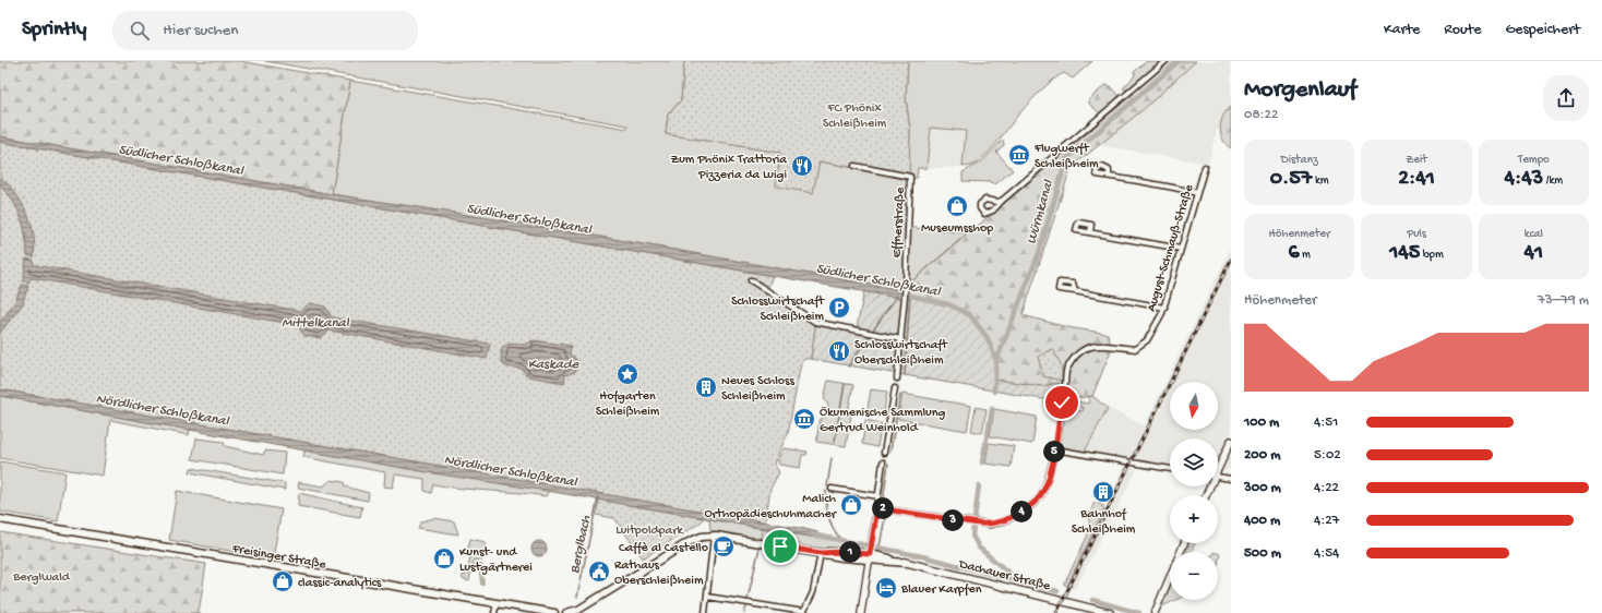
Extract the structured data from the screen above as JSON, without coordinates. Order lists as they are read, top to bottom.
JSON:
{
  "streets": {
    "main road": ["Freisinger Straße", "Dachauer Straße"],
    "street": ["Effnerstraße", "August-Schmauß-Straße"]
  },
  "water": [
    "Südlicher Schloßkanal",
    "Würmkanal",
    "Mittelkanal",
    "Kaskade",
    "Nördlicher Schloßkanal",
    "Berglbach"
  ],
  "parks": ["FC Phönix Schleißheim", "Luitpoldpark", "Berglwald"],
  "places": {
    "museum": ["Flugwerft Schleißheim", "Ökumenische Sammlung Gertrud Weinhold"],
    "restaurant": ["Zum Phönix Trattoria Pizzeria da Luigi", "Schlosswirtschaft Oberschleißheim"],
    "shop": [
      "Museumsshop",
      "Malich Orthopädieschuhmacher",
      "Kunst- und Lustgärtnerei",
      "classic-analytics"
    ],
    "parking": ["Schlosswirtschaft Schleißheim"],
    "place": ["Hofgarten Schleißheim"],
    "building": ["Neues Schloss Schleißheim", "Bahnhof Schleißheim"],
    "cafe": ["Caffè al Castello"],
    "public building": ["Rathaus Oberschleißheim"],
    "hotel": ["Blauer Karpfen"]
  },
  "north": "bottom",
  "page": {
    "header": "Sprintly",
    "search": "Hier suchen",
    "nav": ["Karte", "Route", "Gespeichert"],
    "heading": ["Morgenlauf", "08:22"],
    "stats": [
      ["Distanz", "0.57 km"],
      ["Zeit", "2:41"],
      ["Tempo", "4:43 /km"],
      ["Höhenmeter", "6 m"],
      ["Puls", "145 bpm"],
      ["kcal", "41"]
    ],
    "chart": ["Höhenmeter", "73–79 m"],
    "map_buttons": ["+", "−"],
    "list": [
      {
        "name": "100 m",
        "note": "4:51"
      },
      {
        "name": "200 m",
        "note": "5:02"
      },
      {
        "name": "300 m",
        "note": "4:22"
      },
      {
        "name": "400 m",
        "note": "4:27"
      },
      {
        "name": "500 m",
        "note": "4:54"
      }
    ],
    "pins": [
      "5",
      "2",
      "4",
      "3",
      "1"
    ]
  }
}
